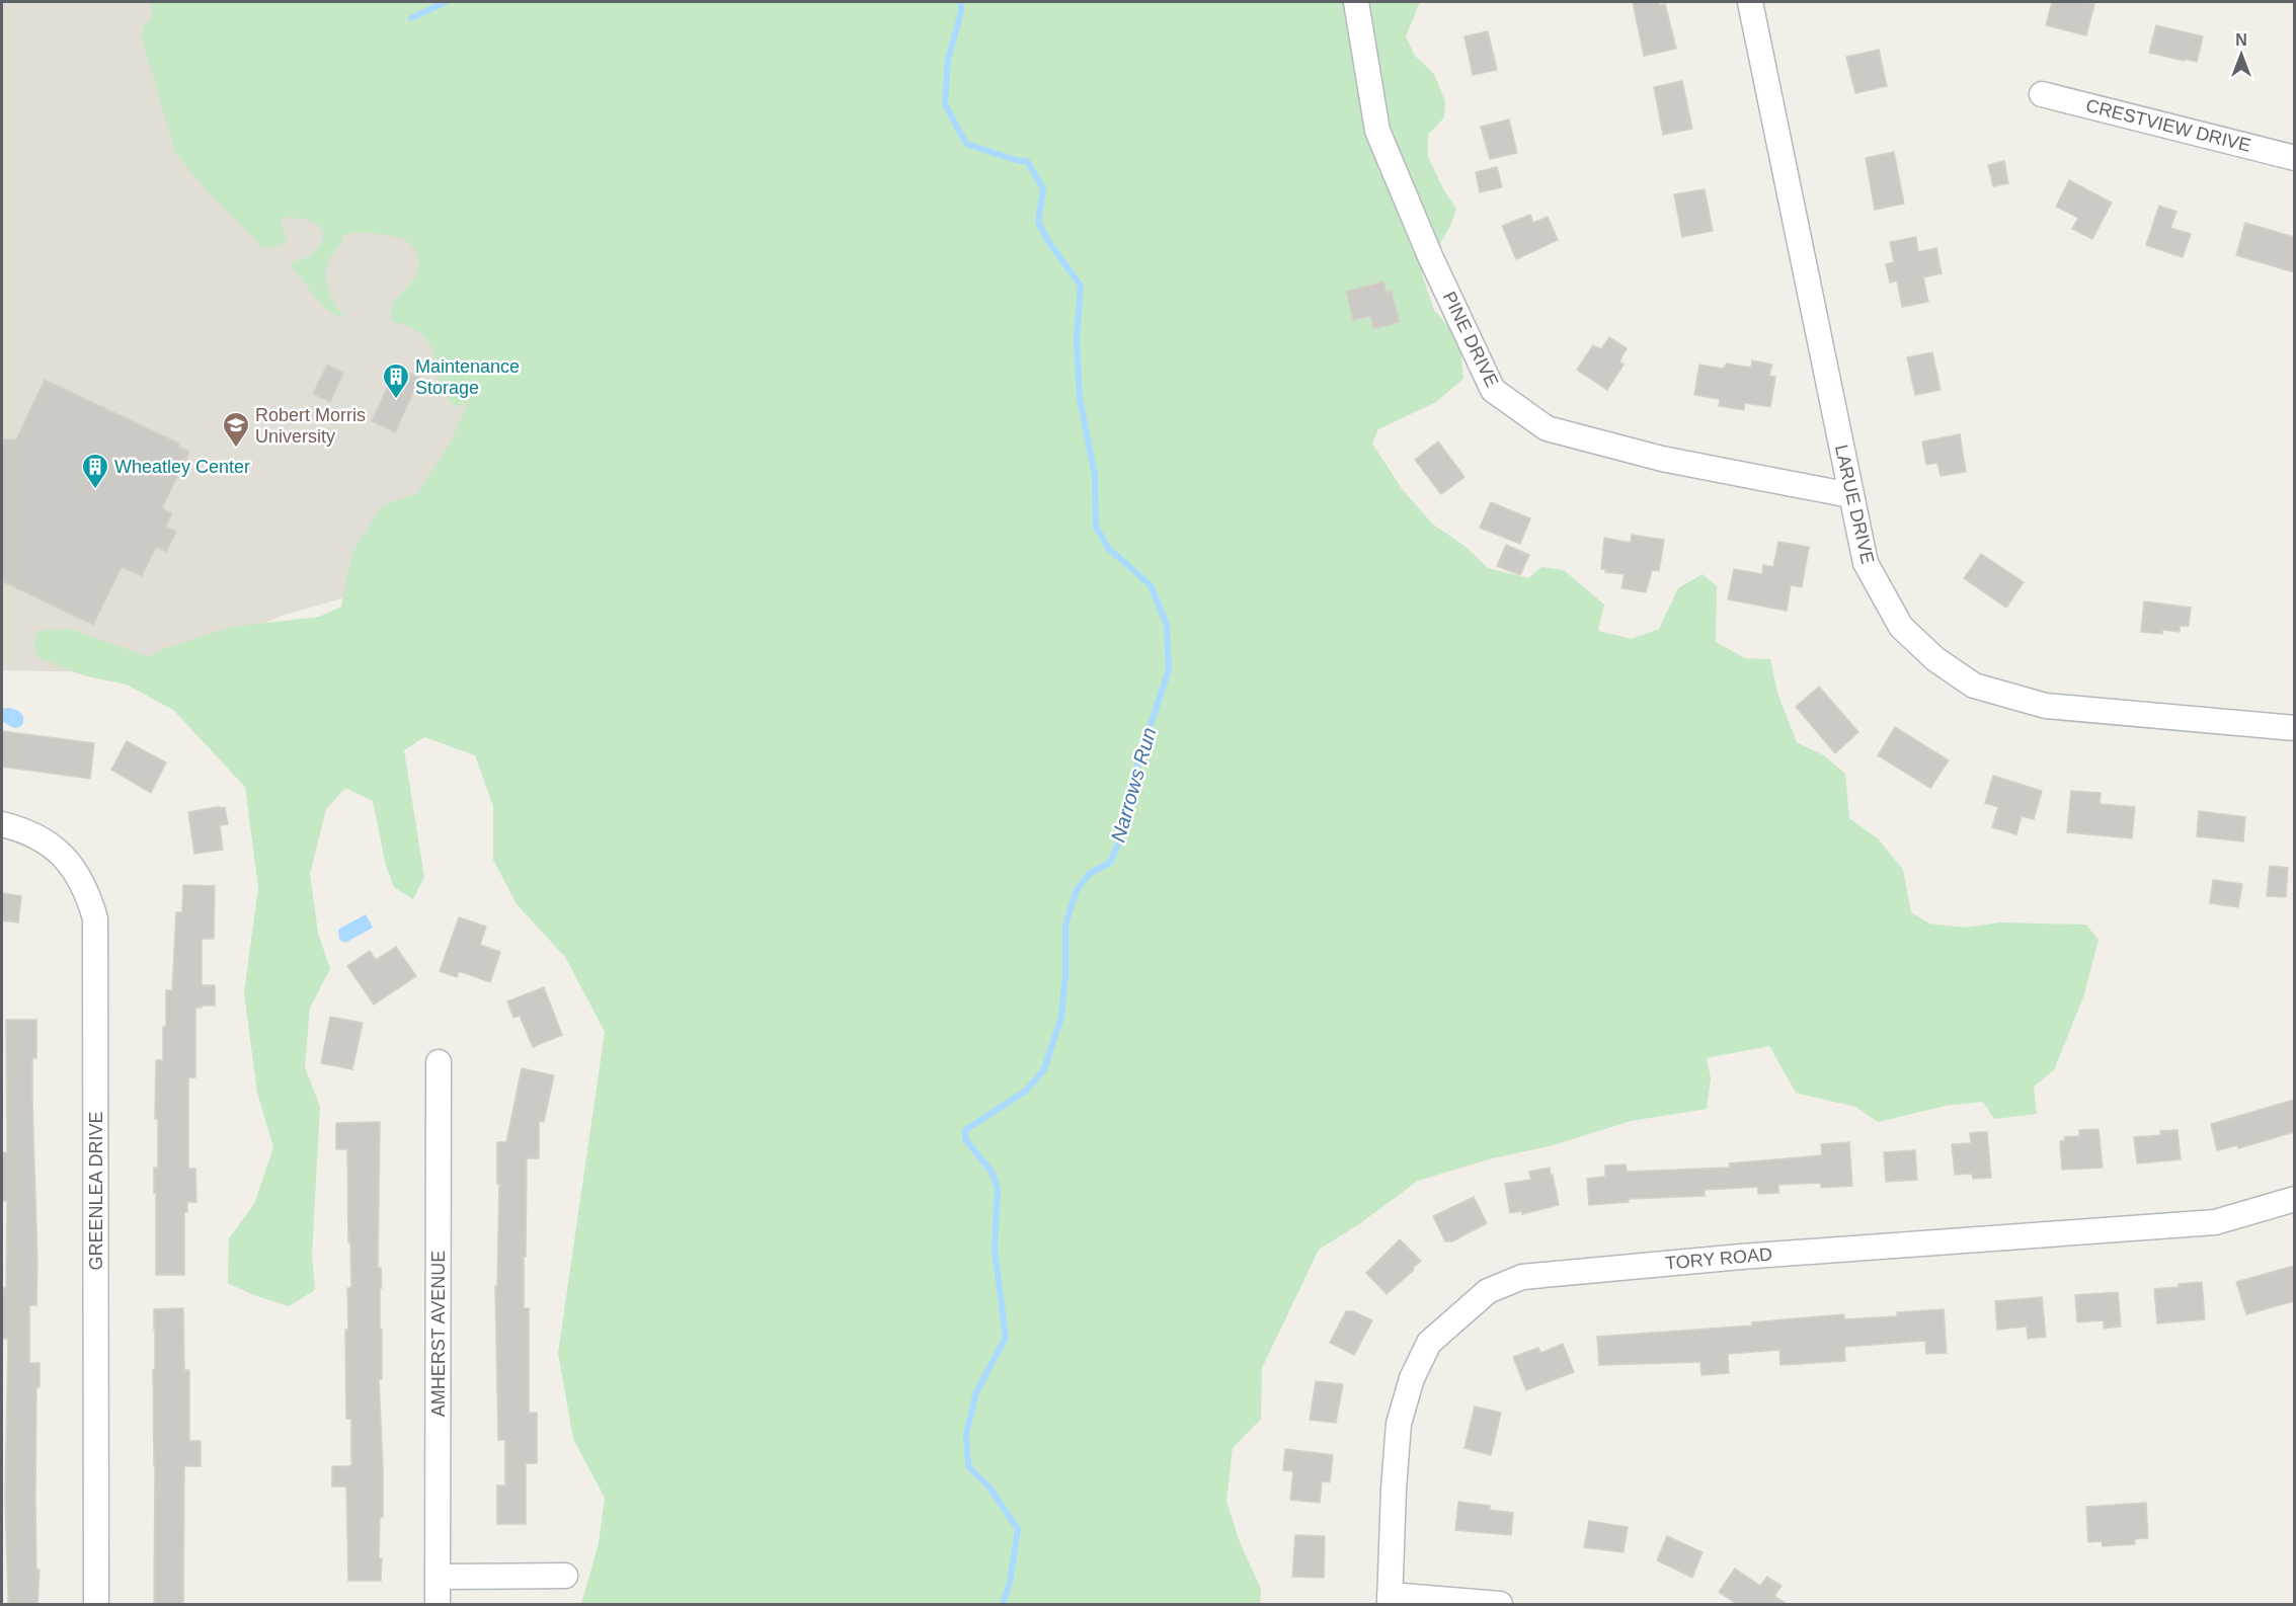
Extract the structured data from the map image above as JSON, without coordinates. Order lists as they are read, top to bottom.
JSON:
{
  "streets": {
    "street": [
      "CRESTVIEW DRIVE",
      "PINE DRIVE",
      "LARUE DRIVE",
      "GREENLEA DRIVE",
      "TORY ROAD",
      "AMHERST AVENUE"
    ]
  },
  "crossings": [
    ["PINE DRIVE", "LARUE DRIVE"]
  ],
  "water": ["Narrows Run"],
  "places": {
    "building": ["Maintenance Storage", "Wheatley Center"],
    "school or university": ["Robert Morris University"]
  },
  "north": "top"
}
